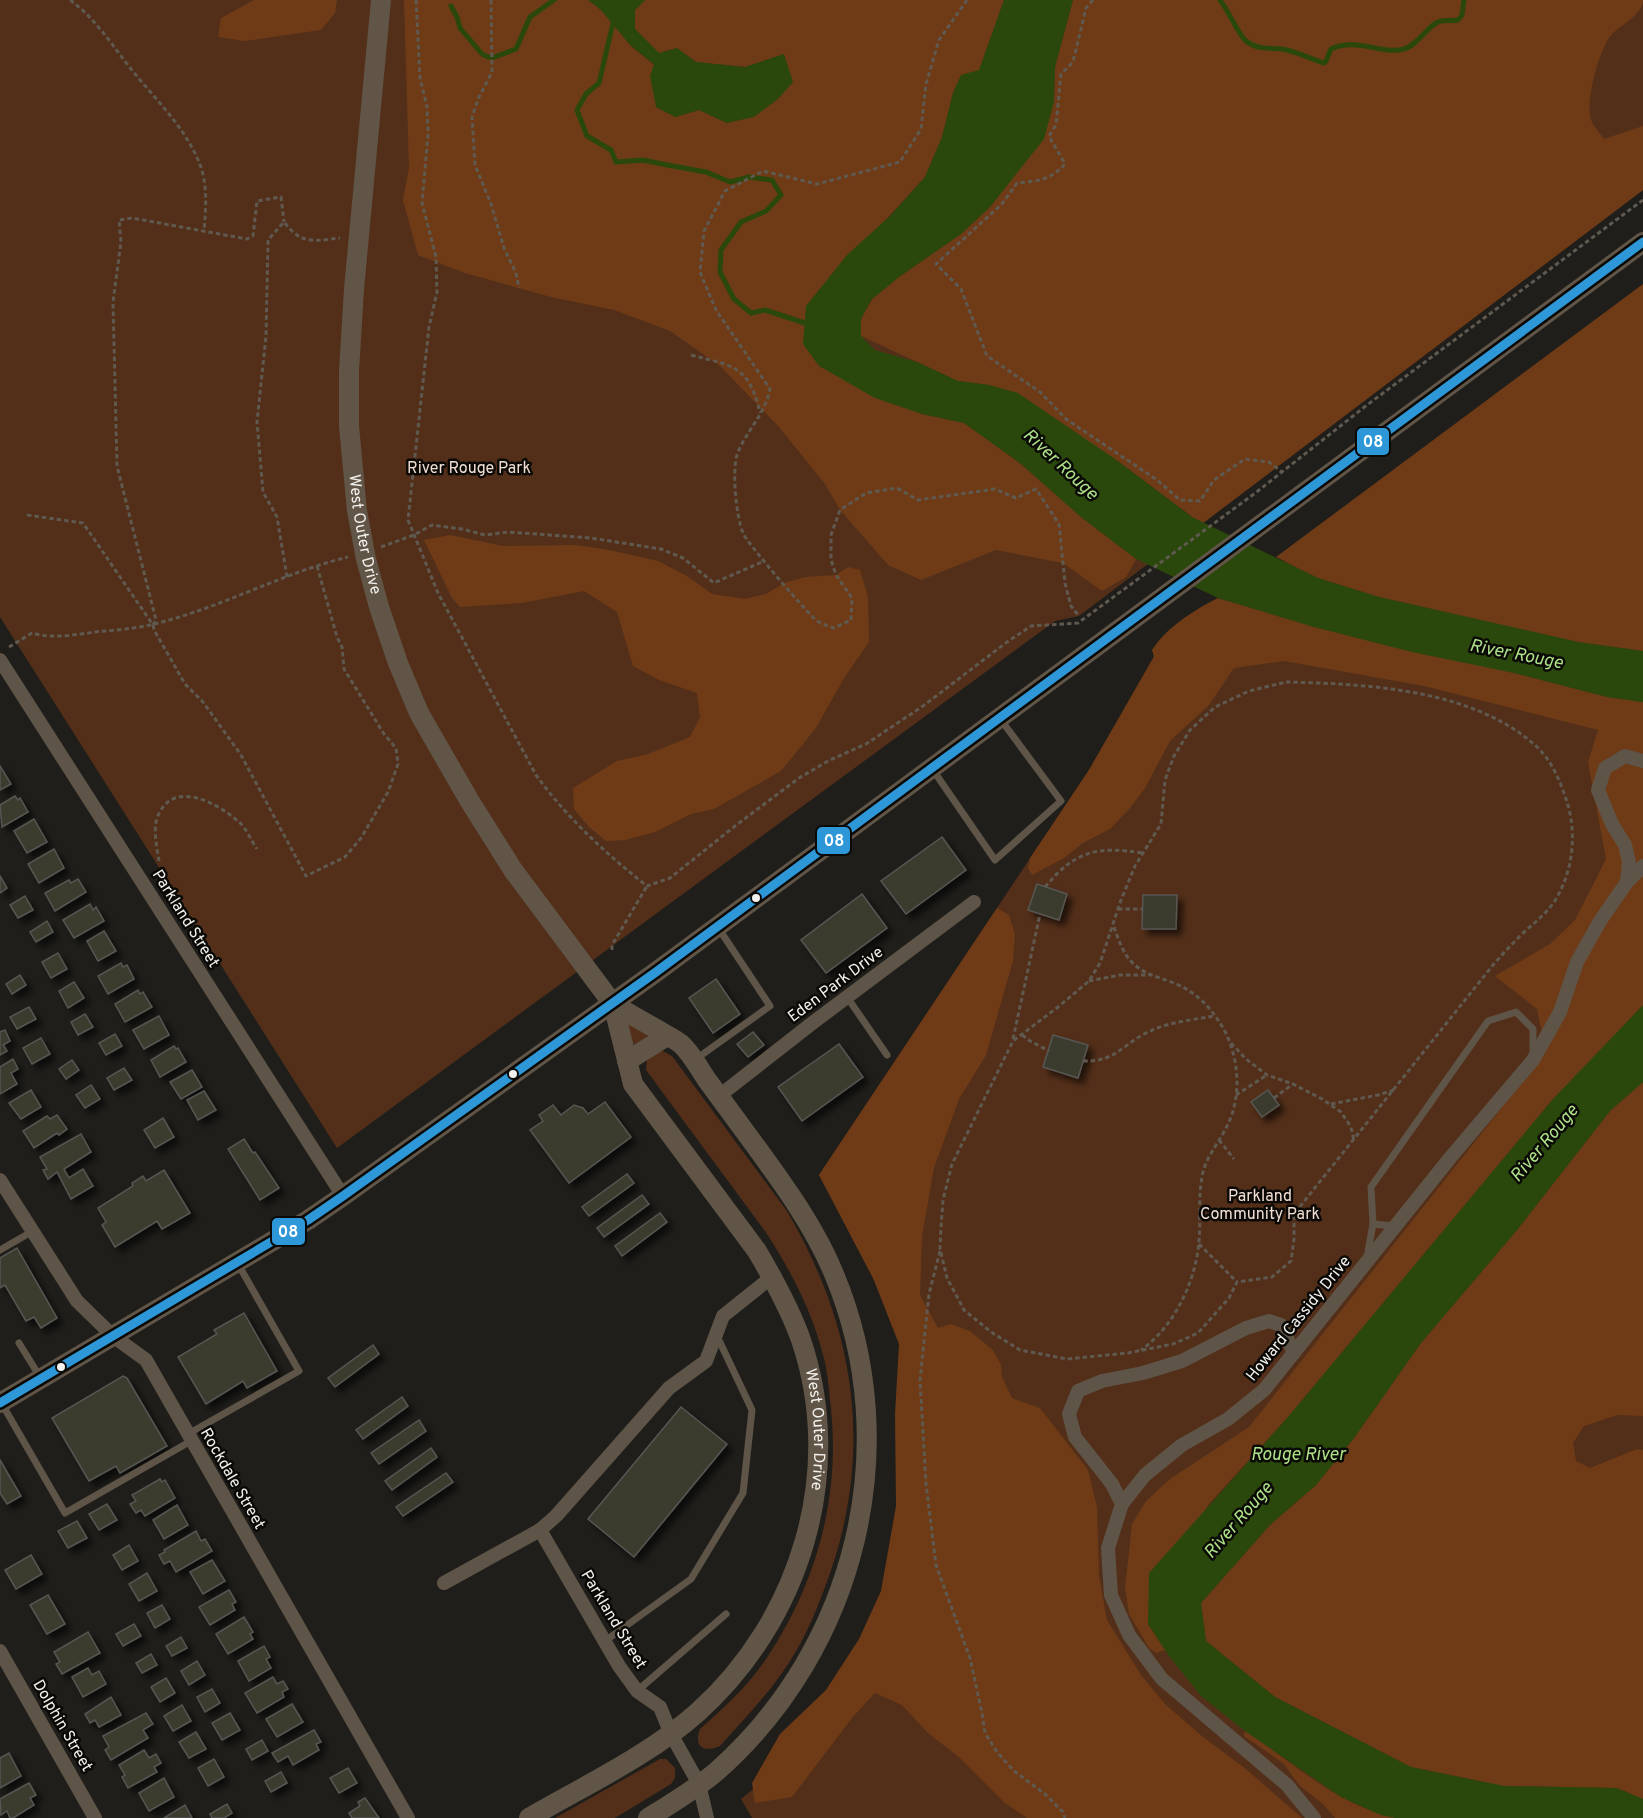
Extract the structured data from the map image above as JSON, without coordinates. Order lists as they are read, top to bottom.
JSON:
{
  "streets": {
    "main road": ["West Outer Drive"],
    "street": [
      "Parkland Street",
      "Eden Park Drive",
      "Howard Cassidy Drive",
      "Rockdale Street",
      "Dolphin Street"
    ]
  },
  "crossings": [
    ["West Outer Drive", "Parkland Street"],
    ["West Outer Drive", "Eden Park Drive"]
  ],
  "water": ["River Rouge", "Rouge River"],
  "parks": ["River Rouge Park", "Parkland Community Park"],
  "lines": ["transit line 08"]
}
